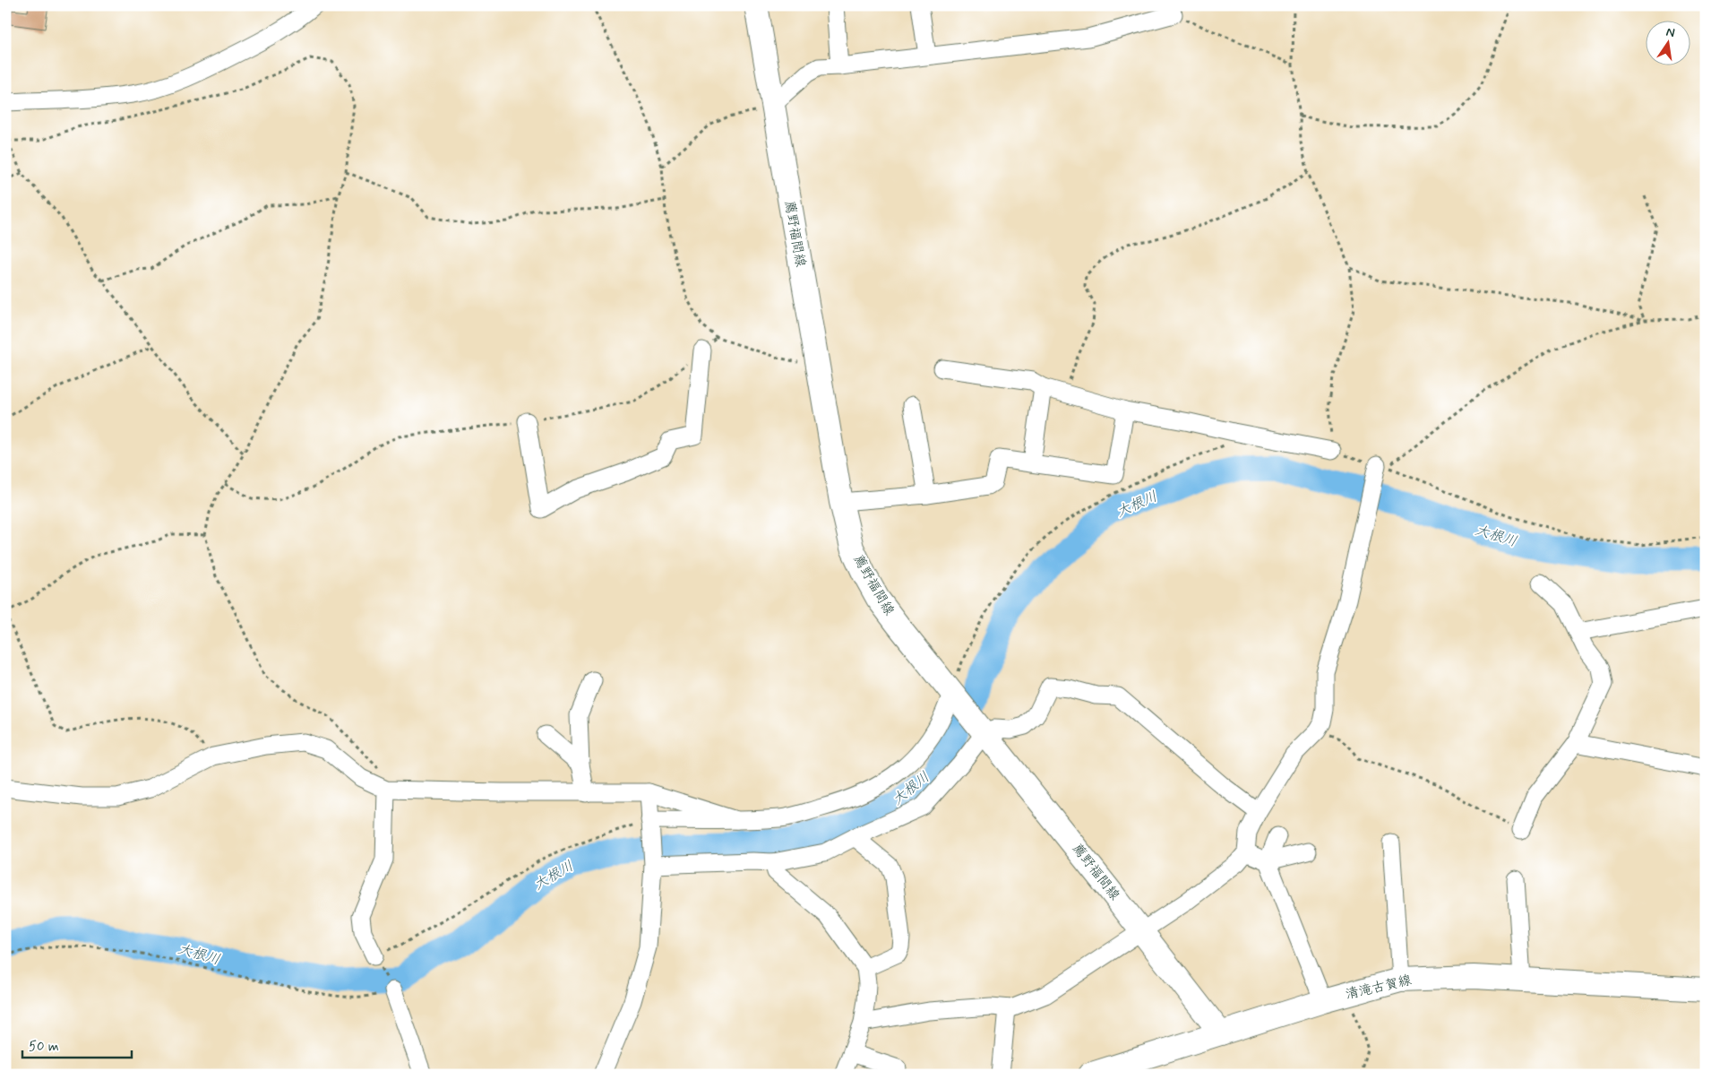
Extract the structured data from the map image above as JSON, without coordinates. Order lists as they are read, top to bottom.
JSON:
{
  "streets": {
    "main road": ["薦野福間線", "清滝古賀線"]
  },
  "crossings": [
    ["薦野福間線", "清滝古賀線"]
  ],
  "water": ["大根川"],
  "scale_bar": "50 m",
  "north": "top"
}
